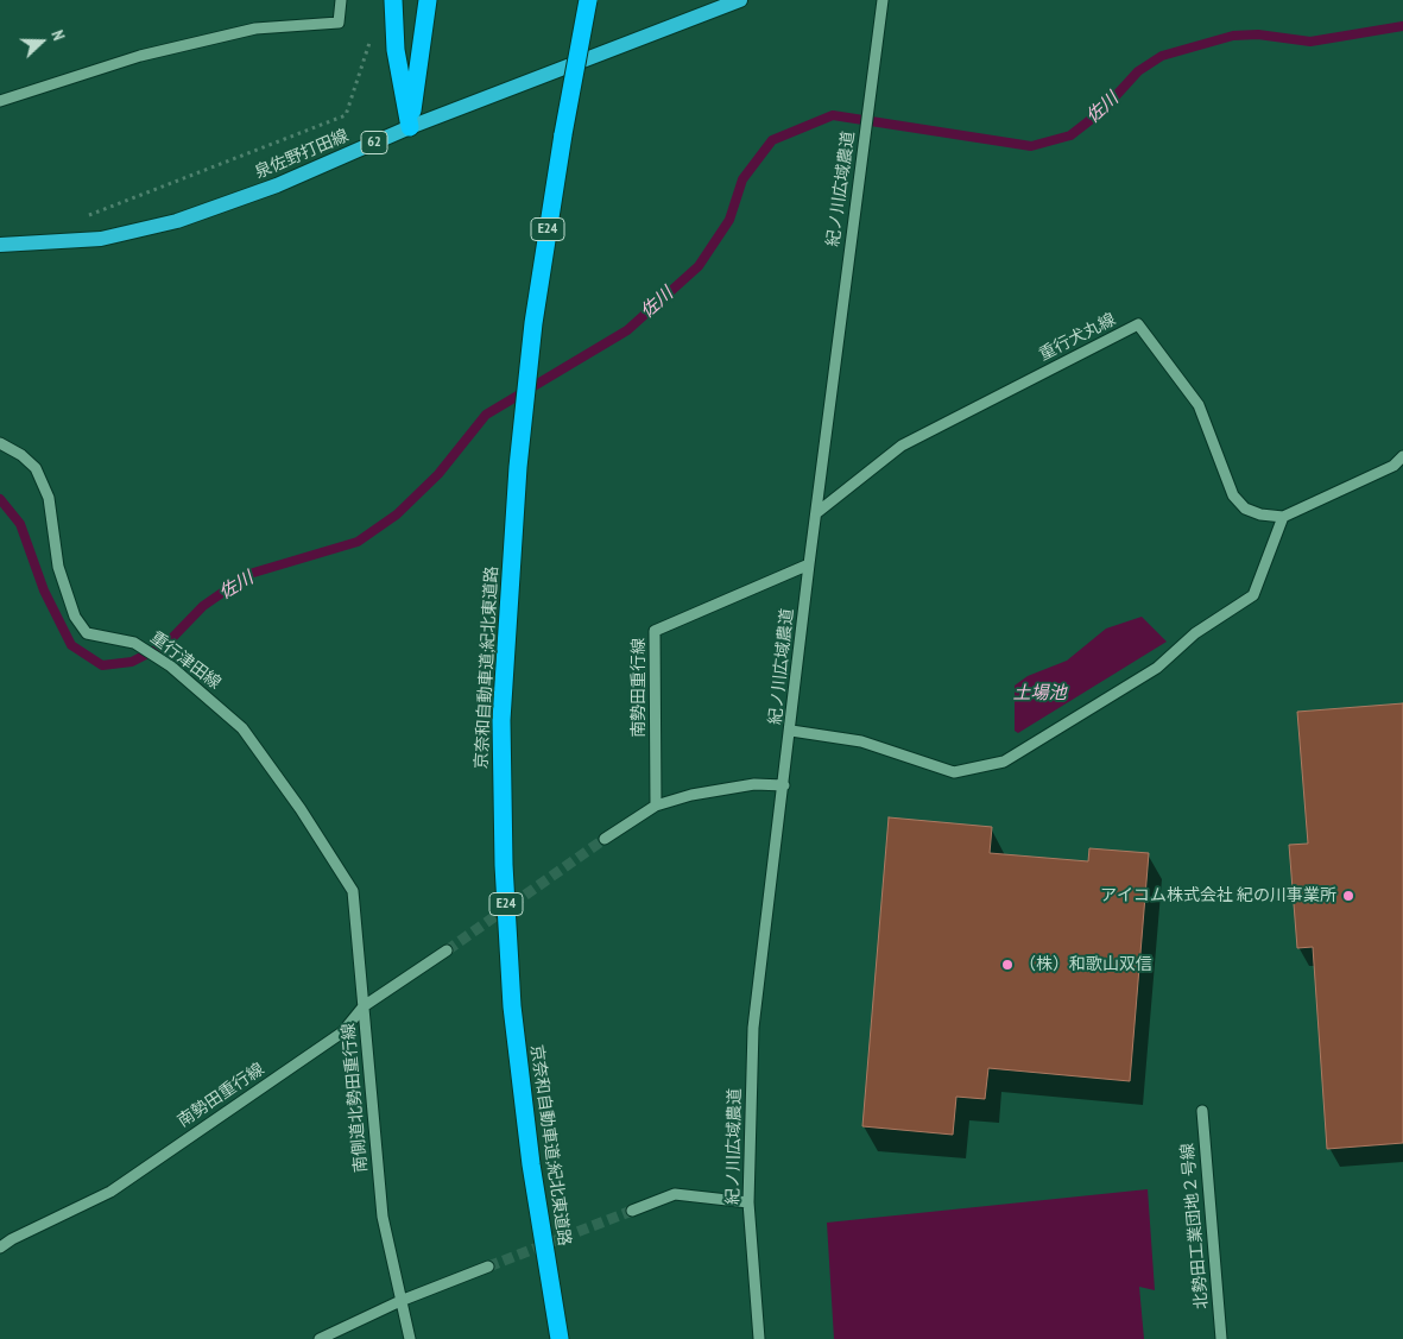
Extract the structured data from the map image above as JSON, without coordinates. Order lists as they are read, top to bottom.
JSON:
{
  "streets": {
    "highway": ["E24", "京奈和自動車道;紀北東道路"],
    "main road": ["62", "泉佐野打田線"],
    "street": [
      "紀ノ川広域農道",
      "重行犬丸線",
      "重行津田線",
      "南勢田重行線",
      "南側道北勢田重行線",
      "北勢田工業団地２号線"
    ]
  },
  "crossings": [
    ["紀ノ川広域農道", "重行犬丸線"],
    ["紀ノ川広域農道", "南勢田重行線"],
    ["重行津田線", "南側道北勢田重行線"],
    ["南勢田重行線", "南側道北勢田重行線"]
  ],
  "water": ["佐川", "土場池"],
  "places": ["アイコム株式会社 紀の川事業所", "（株）和歌山双信"],
  "north": "right"
}
